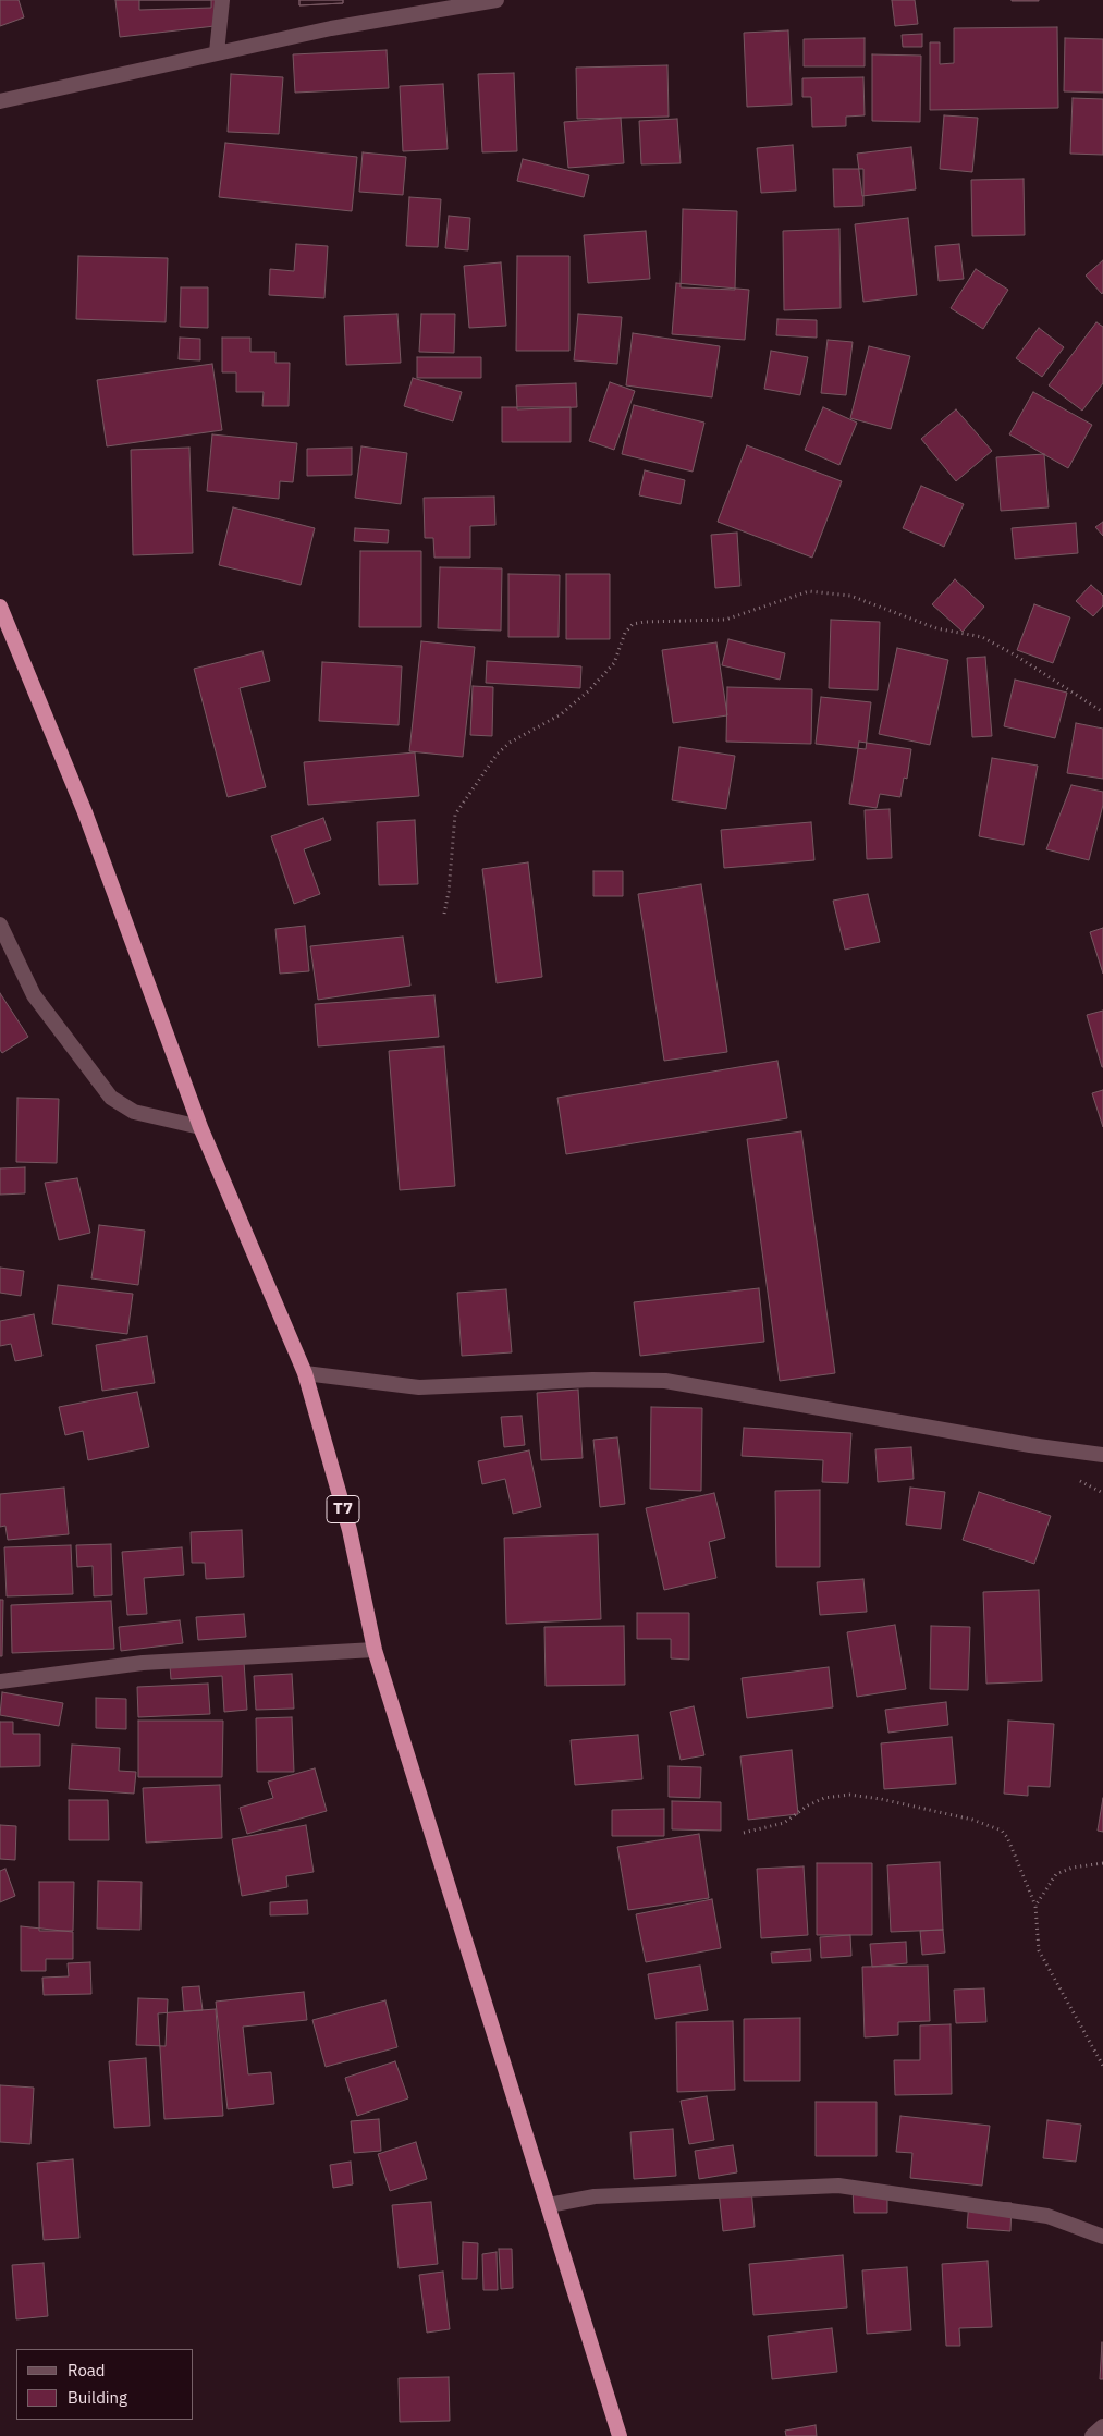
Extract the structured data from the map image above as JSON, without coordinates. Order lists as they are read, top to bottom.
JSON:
{
  "streets": {
    "highway": ["T7"]
  },
  "legend": ["Road", "Building"]
}
